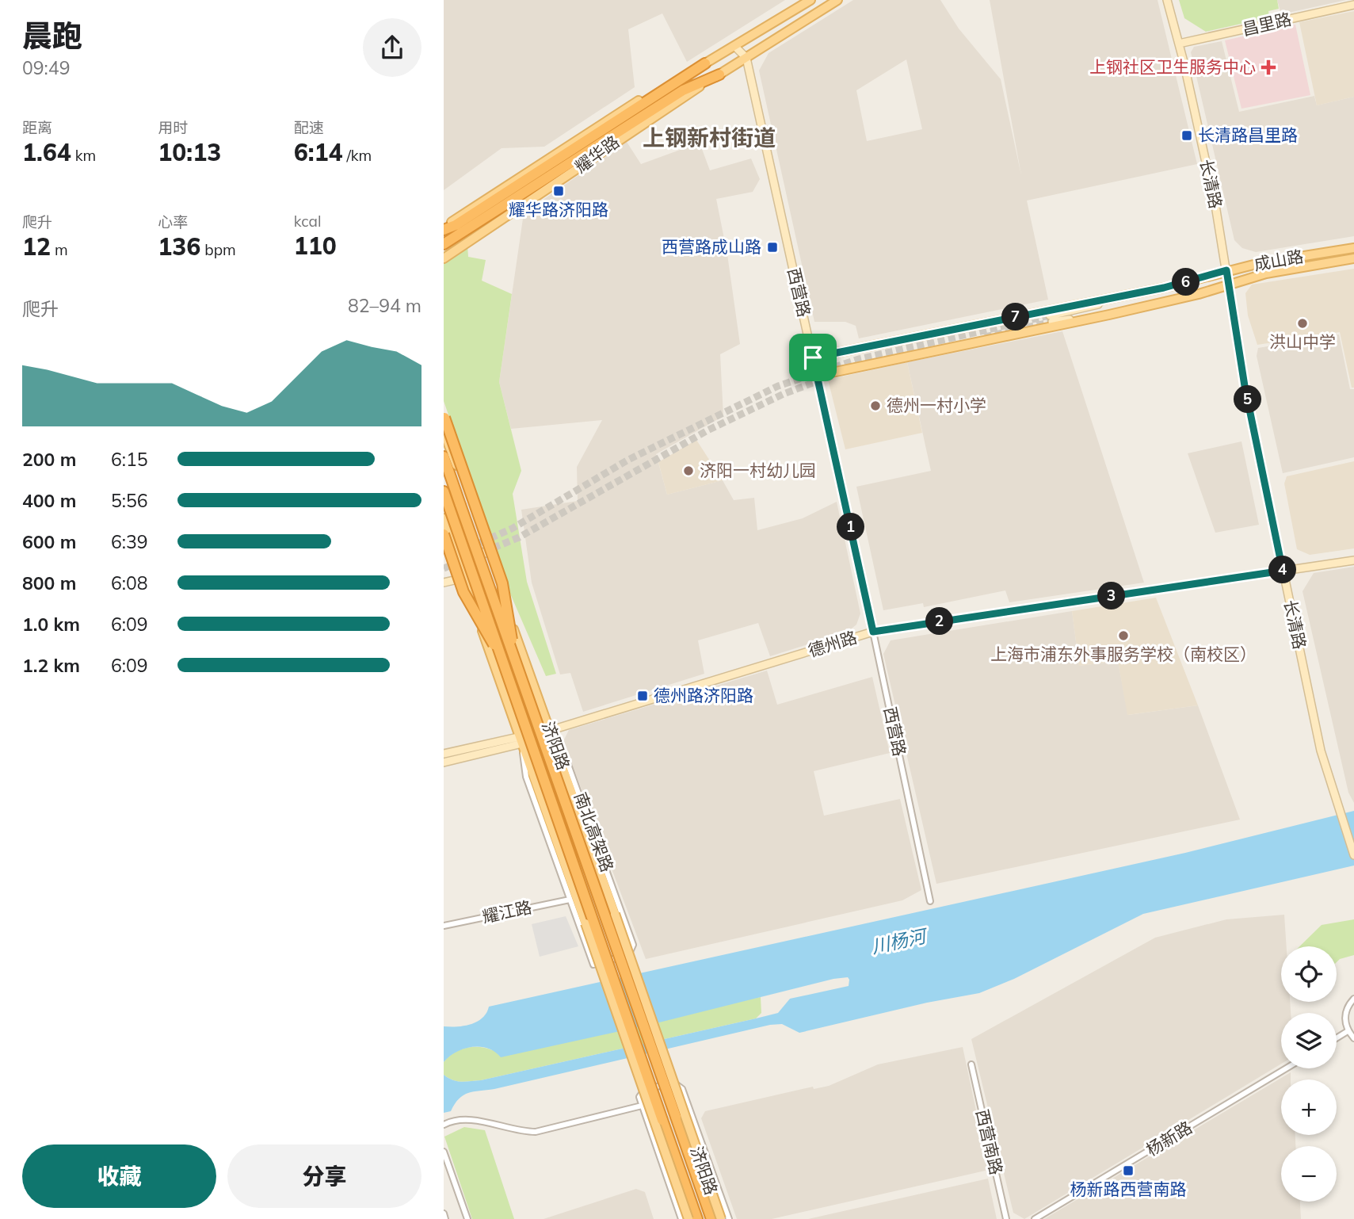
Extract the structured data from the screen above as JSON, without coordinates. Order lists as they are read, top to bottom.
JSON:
{
  "streets": {
    "highway": ["南北高架路"],
    "main road": ["耀华路", "成山路", "济阳路"],
    "street": [
      "昌里路",
      "长清路",
      "西营路",
      "德州路",
      "耀江路",
      "杨新路",
      "西营南路"
    ]
  },
  "crossings": [
    ["昌里路", "长清路"],
    ["耀华路", "西营路"],
    ["长清路", "成山路"],
    ["长清路", "德州路"],
    ["成山路", "西营路"],
    ["西营路", "德州路"],
    ["德州路", "济阳路"]
  ],
  "districts": ["上钢新村街道"],
  "water": ["川杨河"],
  "places": {
    "health": ["上钢社区卫生服务中心"],
    "transit": [
      "长清路昌里路",
      "耀华路济阳路",
      "西营路成山路",
      "德州路济阳路",
      "杨新路西营南路"
    ],
    "other": [
      "洪山中学",
      "德州一村小学",
      "济阳一村幼儿园",
      "上海市浦东外事服务学校（南校区）"
    ]
  },
  "page": {
    "heading": ["晨跑", "09:49"],
    "stats": [
      ["距离", "1.64 km"],
      ["用时", "10:13"],
      ["配速", "6:14 /km"],
      ["爬升", "12 m"],
      ["心率", "136 bpm"],
      ["kcal", "110"]
    ],
    "pins": [
      "6",
      "7",
      "5",
      "1",
      "4",
      "3",
      "2"
    ],
    "chart": ["爬升", "82–94 m"],
    "list": [
      {
        "name": "200 m",
        "note": "6:15"
      },
      {
        "name": "400 m",
        "note": "5:56"
      },
      {
        "name": "600 m",
        "note": "6:39"
      },
      {
        "name": "800 m",
        "note": "6:08"
      },
      {
        "name": "1.0 km",
        "note": "6:09"
      },
      {
        "name": "1.2 km",
        "note": "6:09"
      }
    ],
    "map_buttons": ["+", "−"],
    "buttons": ["收藏", "分享"]
  }
}
